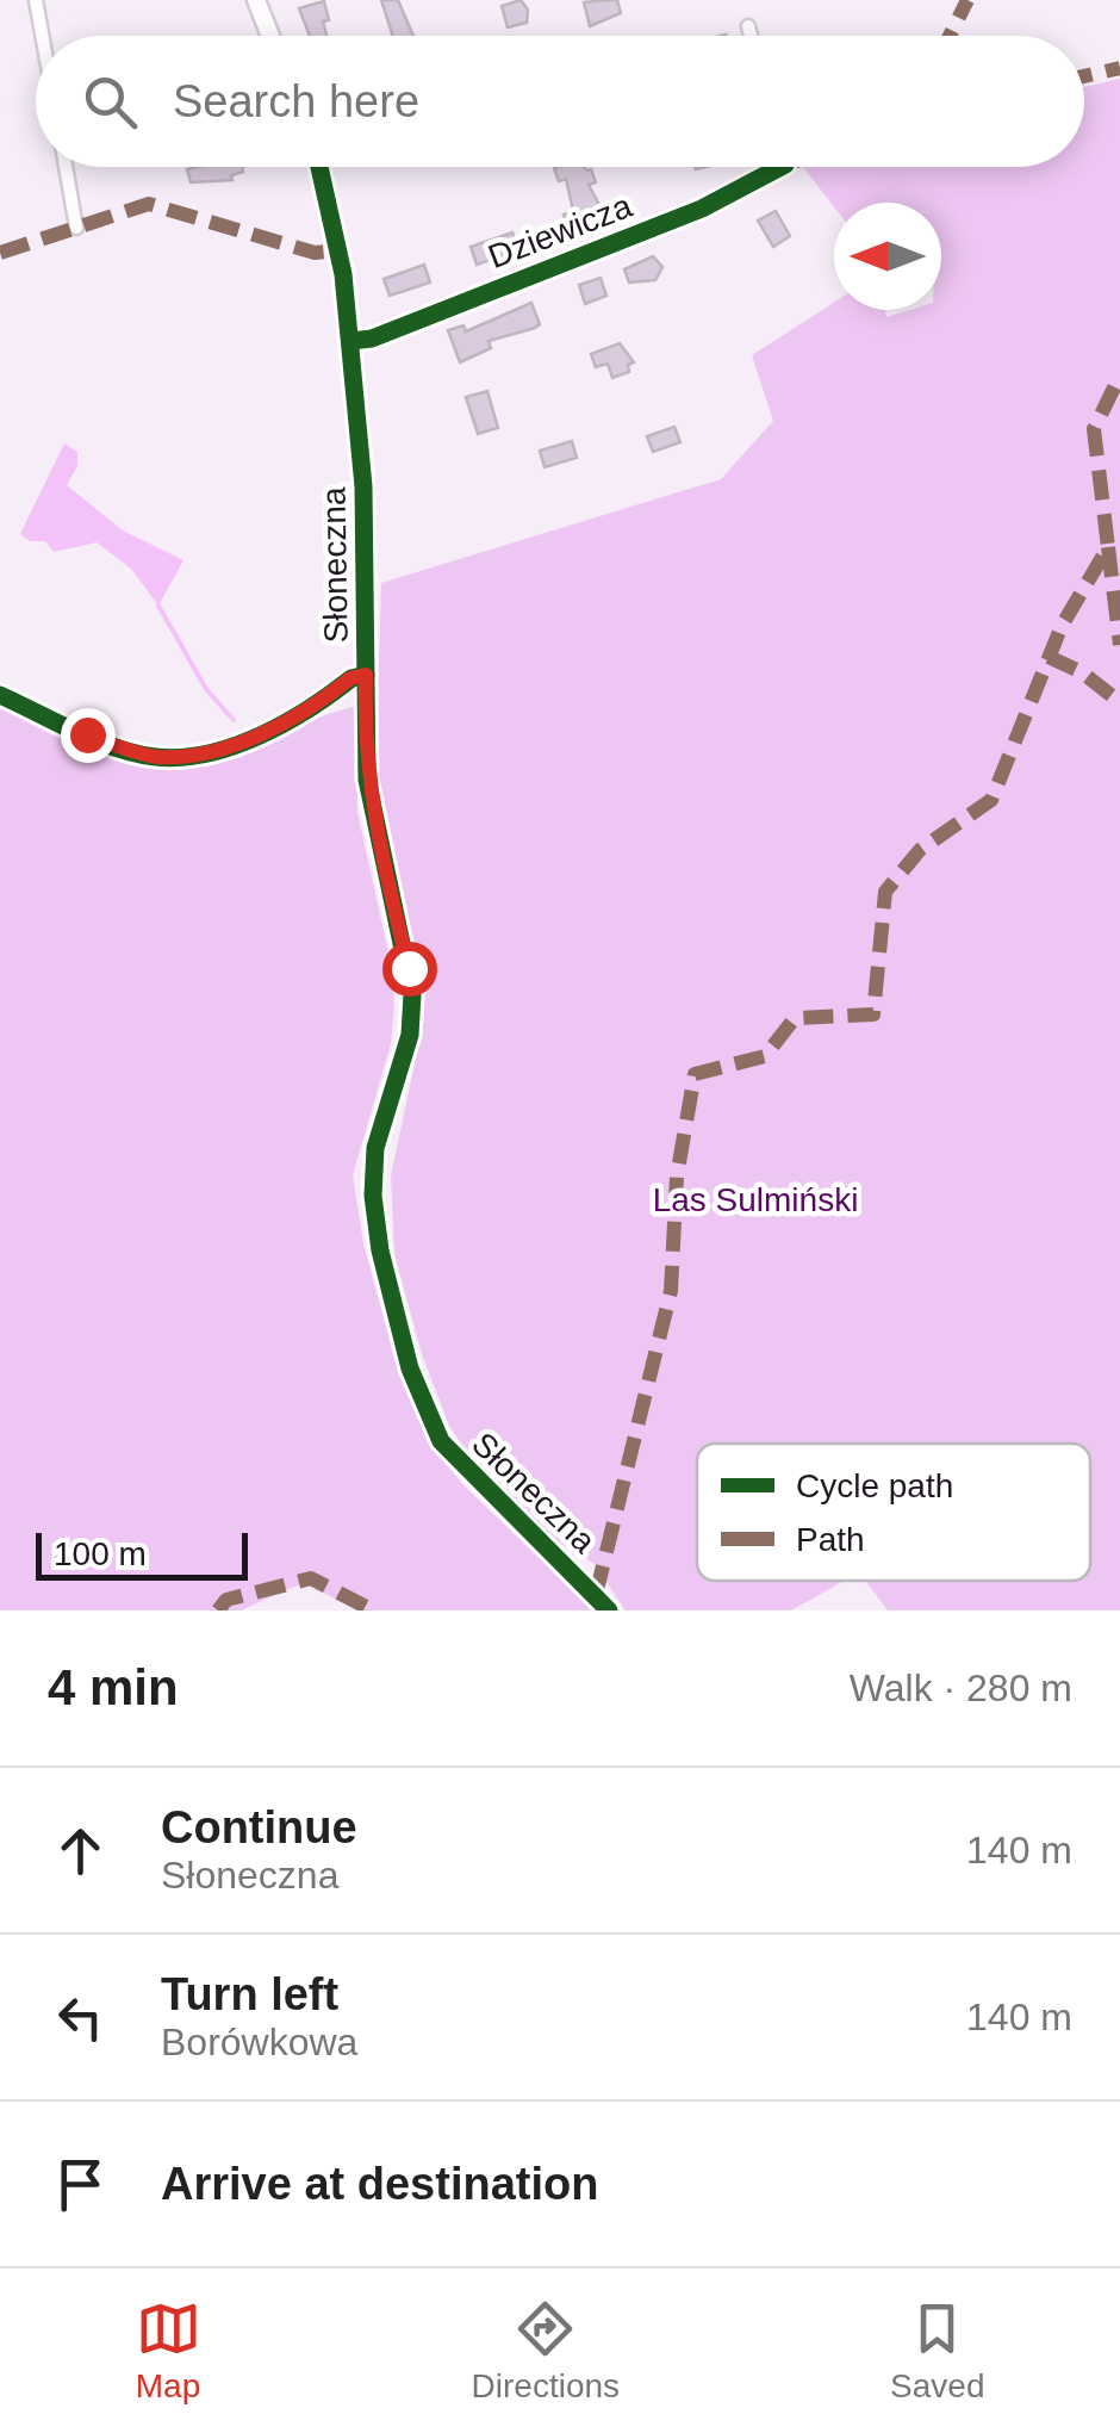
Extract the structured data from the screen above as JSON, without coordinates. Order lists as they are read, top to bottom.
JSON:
{
  "streets": {
    "street": ["Dziewicza", "Słoneczna"]
  },
  "crossings": [
    ["Dziewicza", "Słoneczna"]
  ],
  "parks": ["Las Sulmiński"],
  "legend": ["Cycle path", "Path"],
  "scale_bar": "100 m",
  "north": "left",
  "page": {
    "search": "Search here",
    "scale": "100 m",
    "heading": ["4 min", "Walk · 280 m"],
    "list": [
      ["Continue", "Słoneczna", "140 m"],
      ["Turn left", "Borówkowa", "140 m"],
      "Arrive at destination"
    ],
    "nav": ["Map", "Directions", "Saved"]
  }
}
